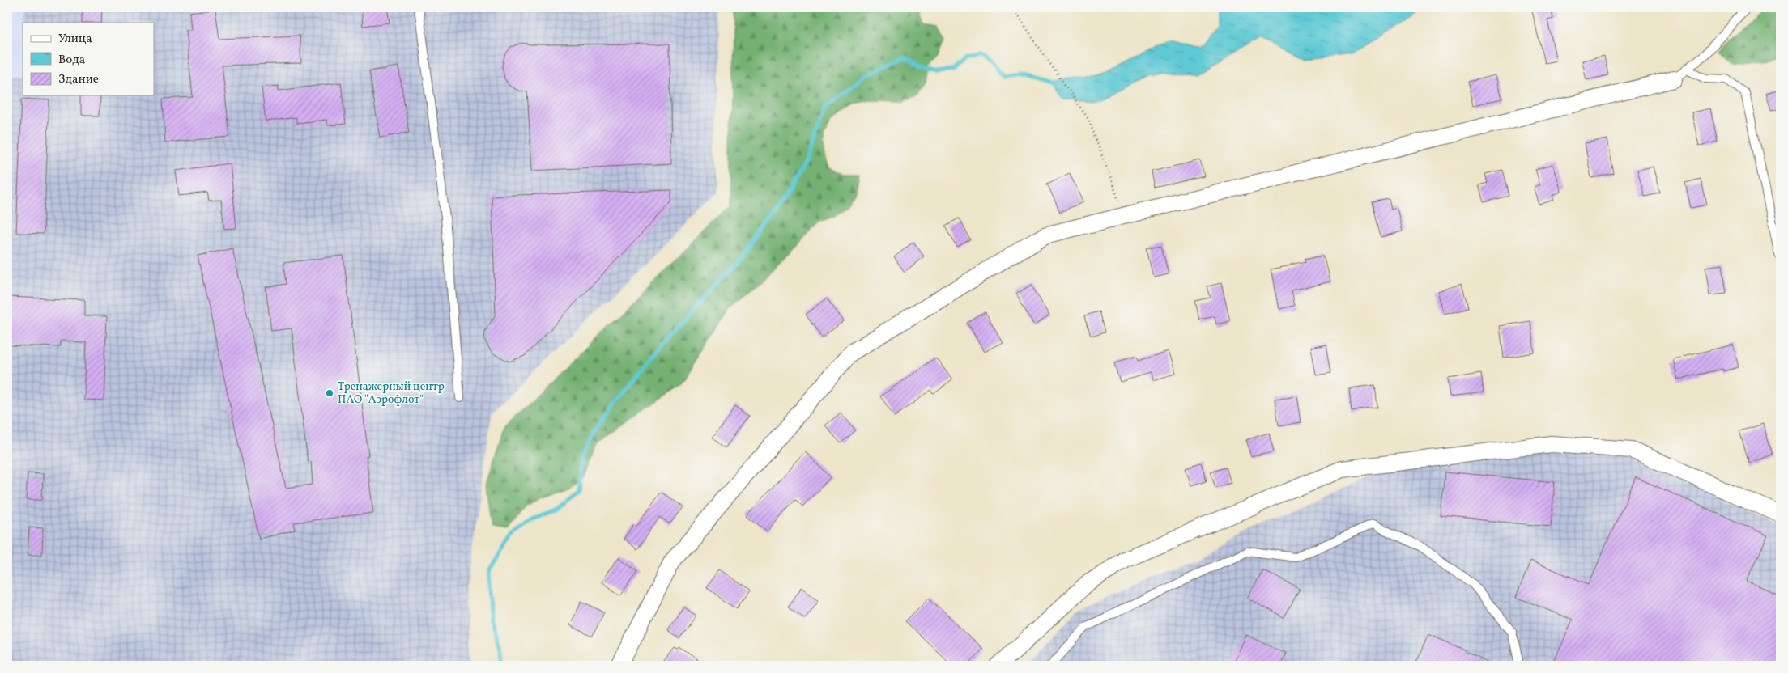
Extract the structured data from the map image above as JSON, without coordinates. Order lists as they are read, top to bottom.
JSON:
{
  "places": ["Тренажерный центр ПАО \"Аэрофлот\""],
  "legend": ["Улица", "Вода", "Здание"]
}
